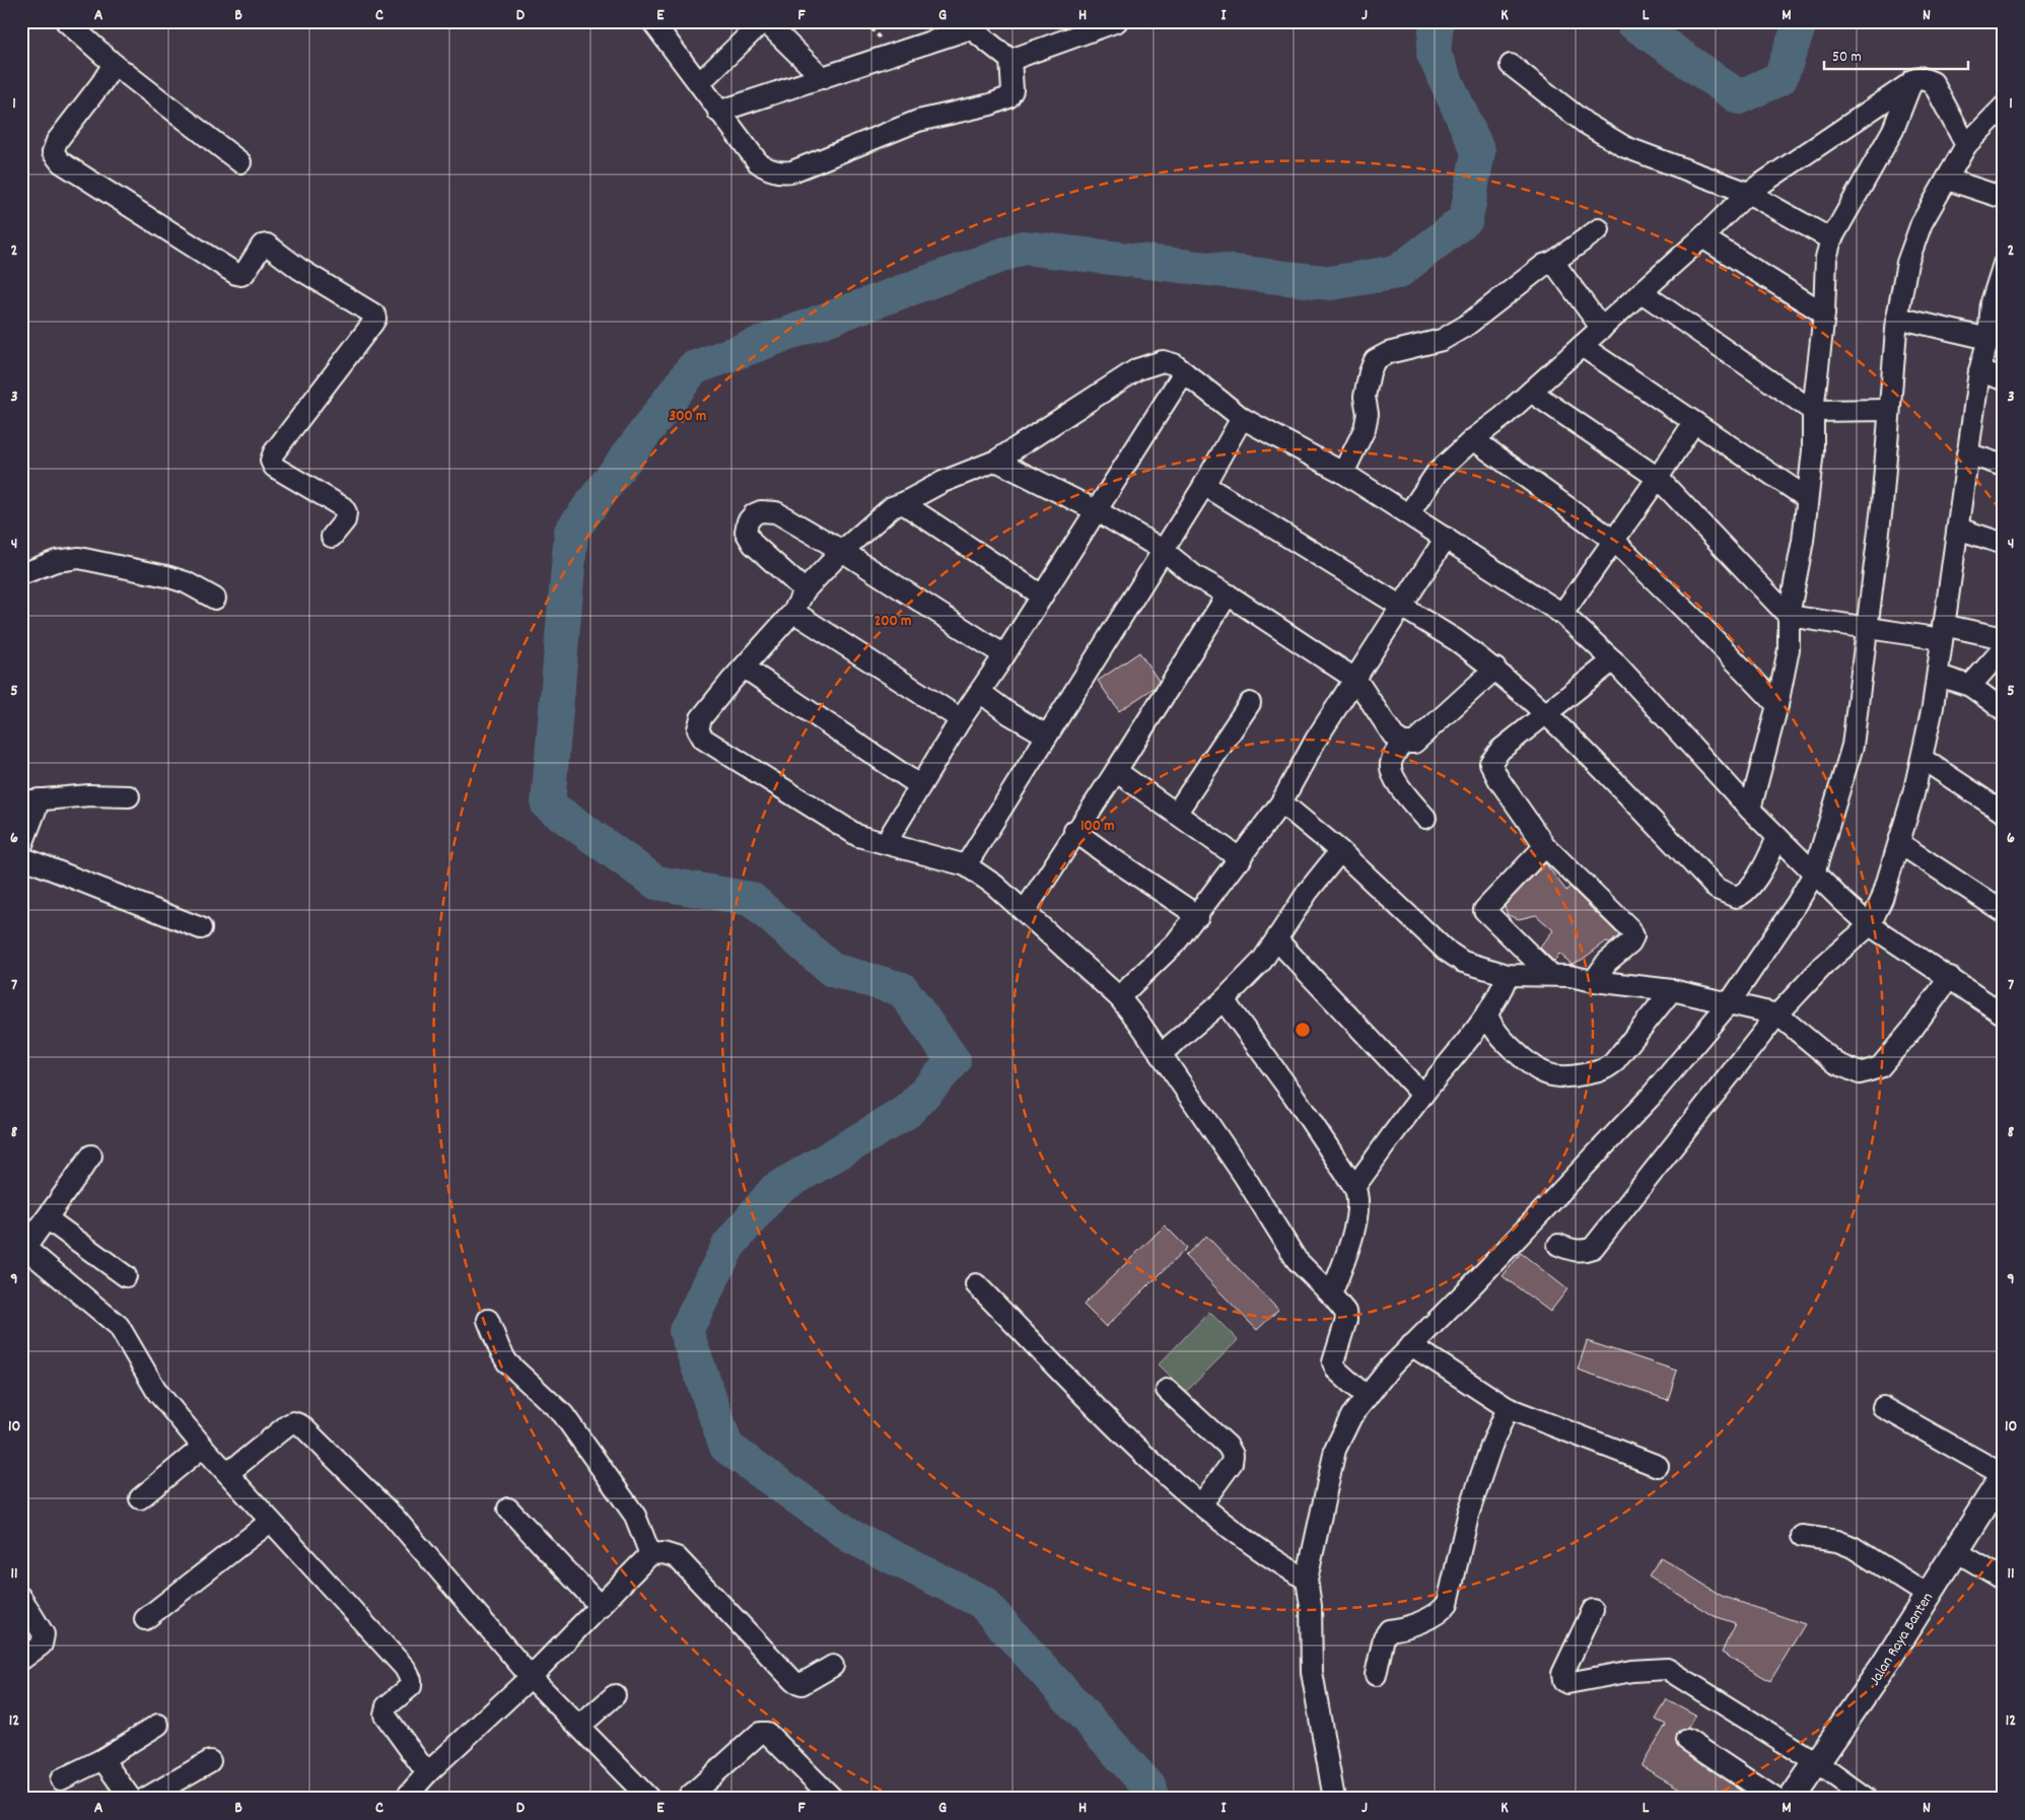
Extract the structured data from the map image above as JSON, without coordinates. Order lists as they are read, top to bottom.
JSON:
{
  "streets": {
    "main road": ["Jalan Raya Banten"]
  },
  "scale_bar": "50 m",
  "grid": {
    "columns": [
      "A",
      "B",
      "C",
      "D",
      "E",
      "F",
      "G",
      "H",
      "I",
      "J",
      "K",
      "L",
      "M",
      "N"
    ],
    "rows": [
      "1",
      "2",
      "3",
      "4",
      "5",
      "6",
      "7",
      "8",
      "9",
      "10",
      "11",
      "12"
    ]
  },
  "rings": ["300 m", "200 m", "100 m"]
}
